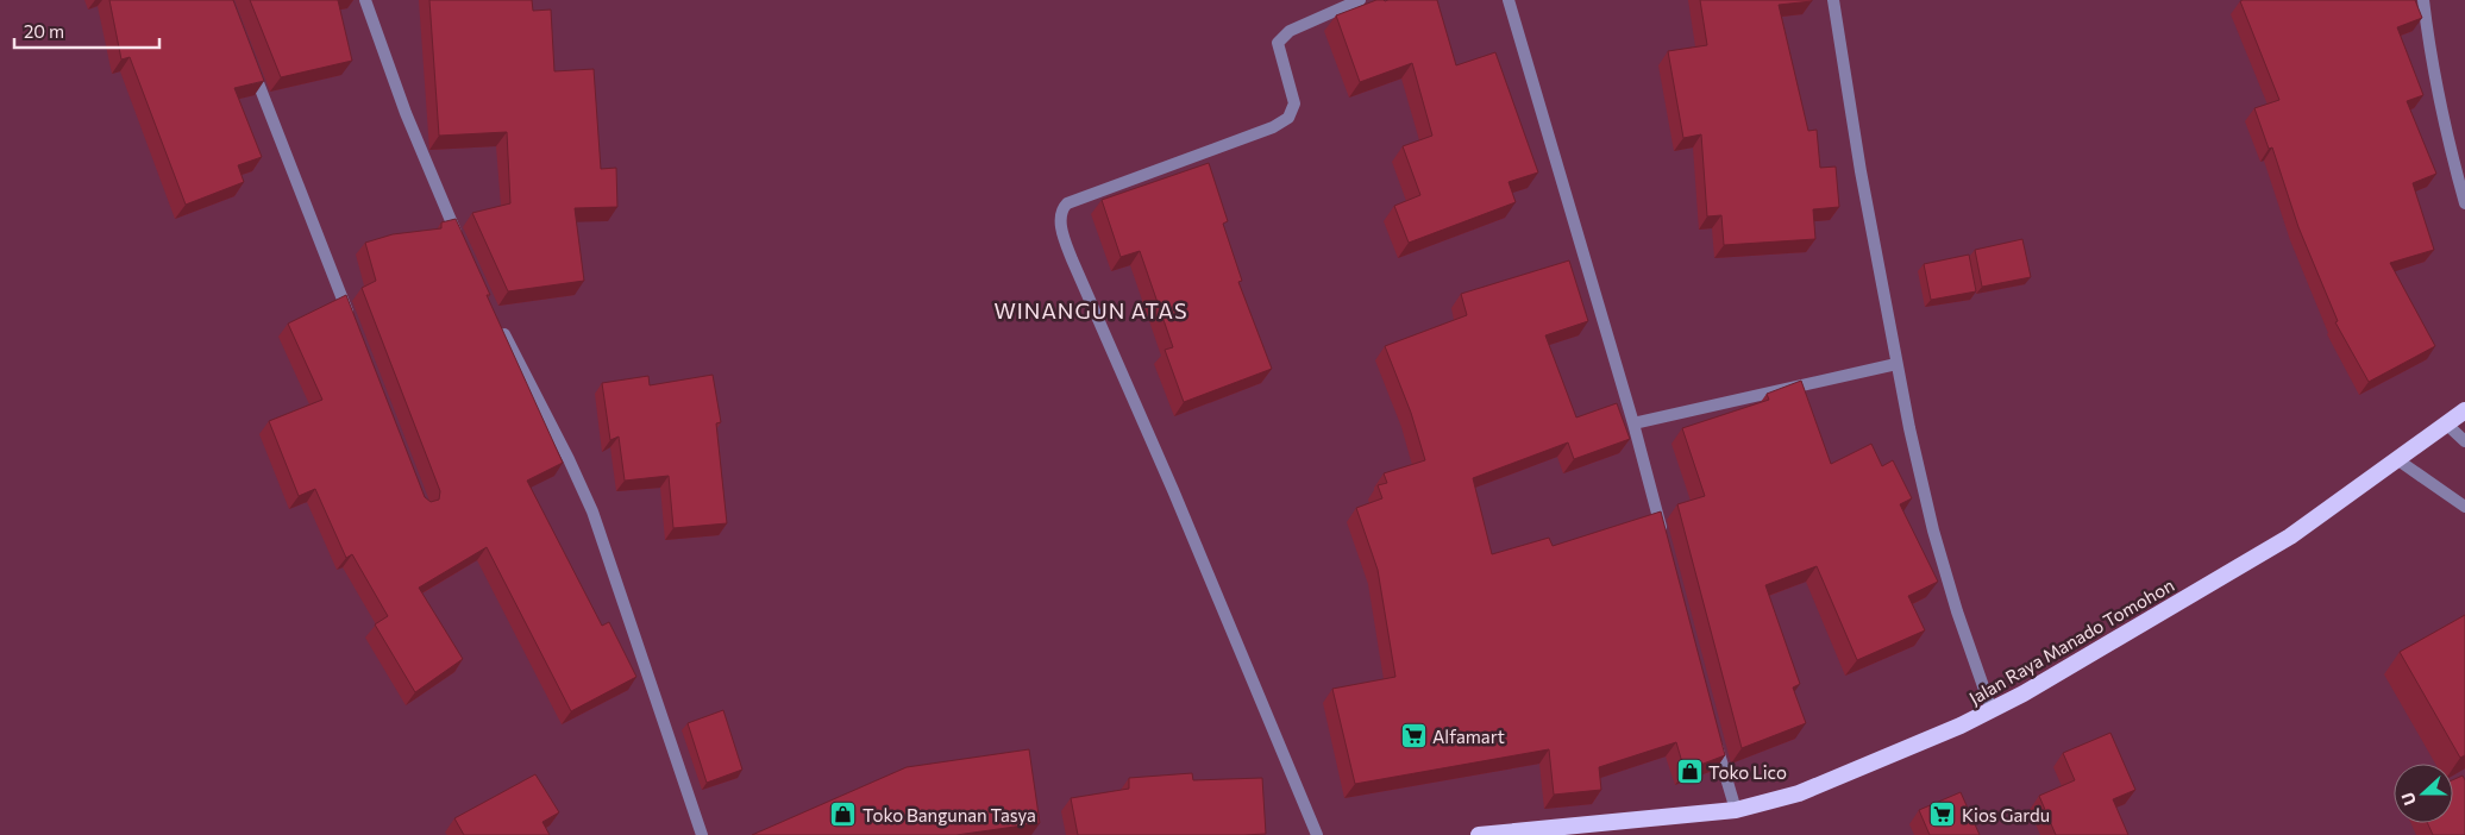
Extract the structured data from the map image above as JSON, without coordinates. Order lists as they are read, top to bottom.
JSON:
{
  "streets": {
    "highway": ["Jalan Raya Manado Tomohon"]
  },
  "districts": ["WINANGUN ATAS"],
  "places": {
    "supermarket": ["Alfamart", "Kios Gardu"],
    "shop": ["Toko Lico", "Toko Bangunan Tasya"]
  },
  "scale_bar": "20 m",
  "north": "left"
}
